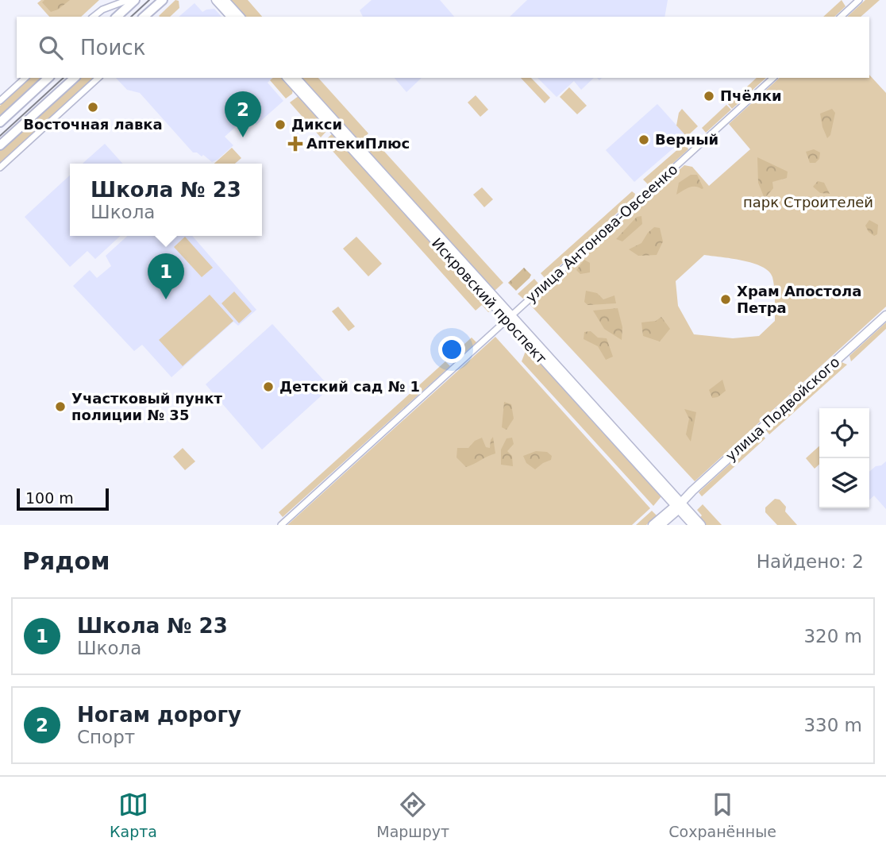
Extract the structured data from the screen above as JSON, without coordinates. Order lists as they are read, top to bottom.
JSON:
{
  "streets": {
    "street": ["улица Антонова-Овсеенко", "Искровский проспект", "улица Подвойского"]
  },
  "crossings": [
    ["улица Антонова-Овсеенко", "Искровский проспект"],
    ["Искровский проспект", "улица Подвойского"]
  ],
  "parks": ["парк Строителей"],
  "places": {
    "other": [
      "Пчёлки",
      "Восточная лавка",
      "Дикси",
      "Верный",
      "Храм Апостола Петра",
      "Детский сад № 1",
      "Участковый пункт полиции № 35"
    ],
    "health": ["АптекиПлюс"]
  },
  "scale_bar": "100 m",
  "page": {
    "search": "Поиск",
    "pins": ["2", "1"],
    "popup": ["Школа № 23", "Школа"],
    "scale": "100 m",
    "heading": ["Рядом", "Найдено: 2"],
    "list": [
      {
        "mark": "1",
        "name": "Школа № 23",
        "note": "Школа",
        "value": "320 m"
      },
      {
        "mark": "2",
        "name": "Ногам дорогу",
        "note": "Спорт",
        "value": "330 m"
      }
    ],
    "nav": ["Карта", "Маршрут", "Сохранённые"]
  }
}
